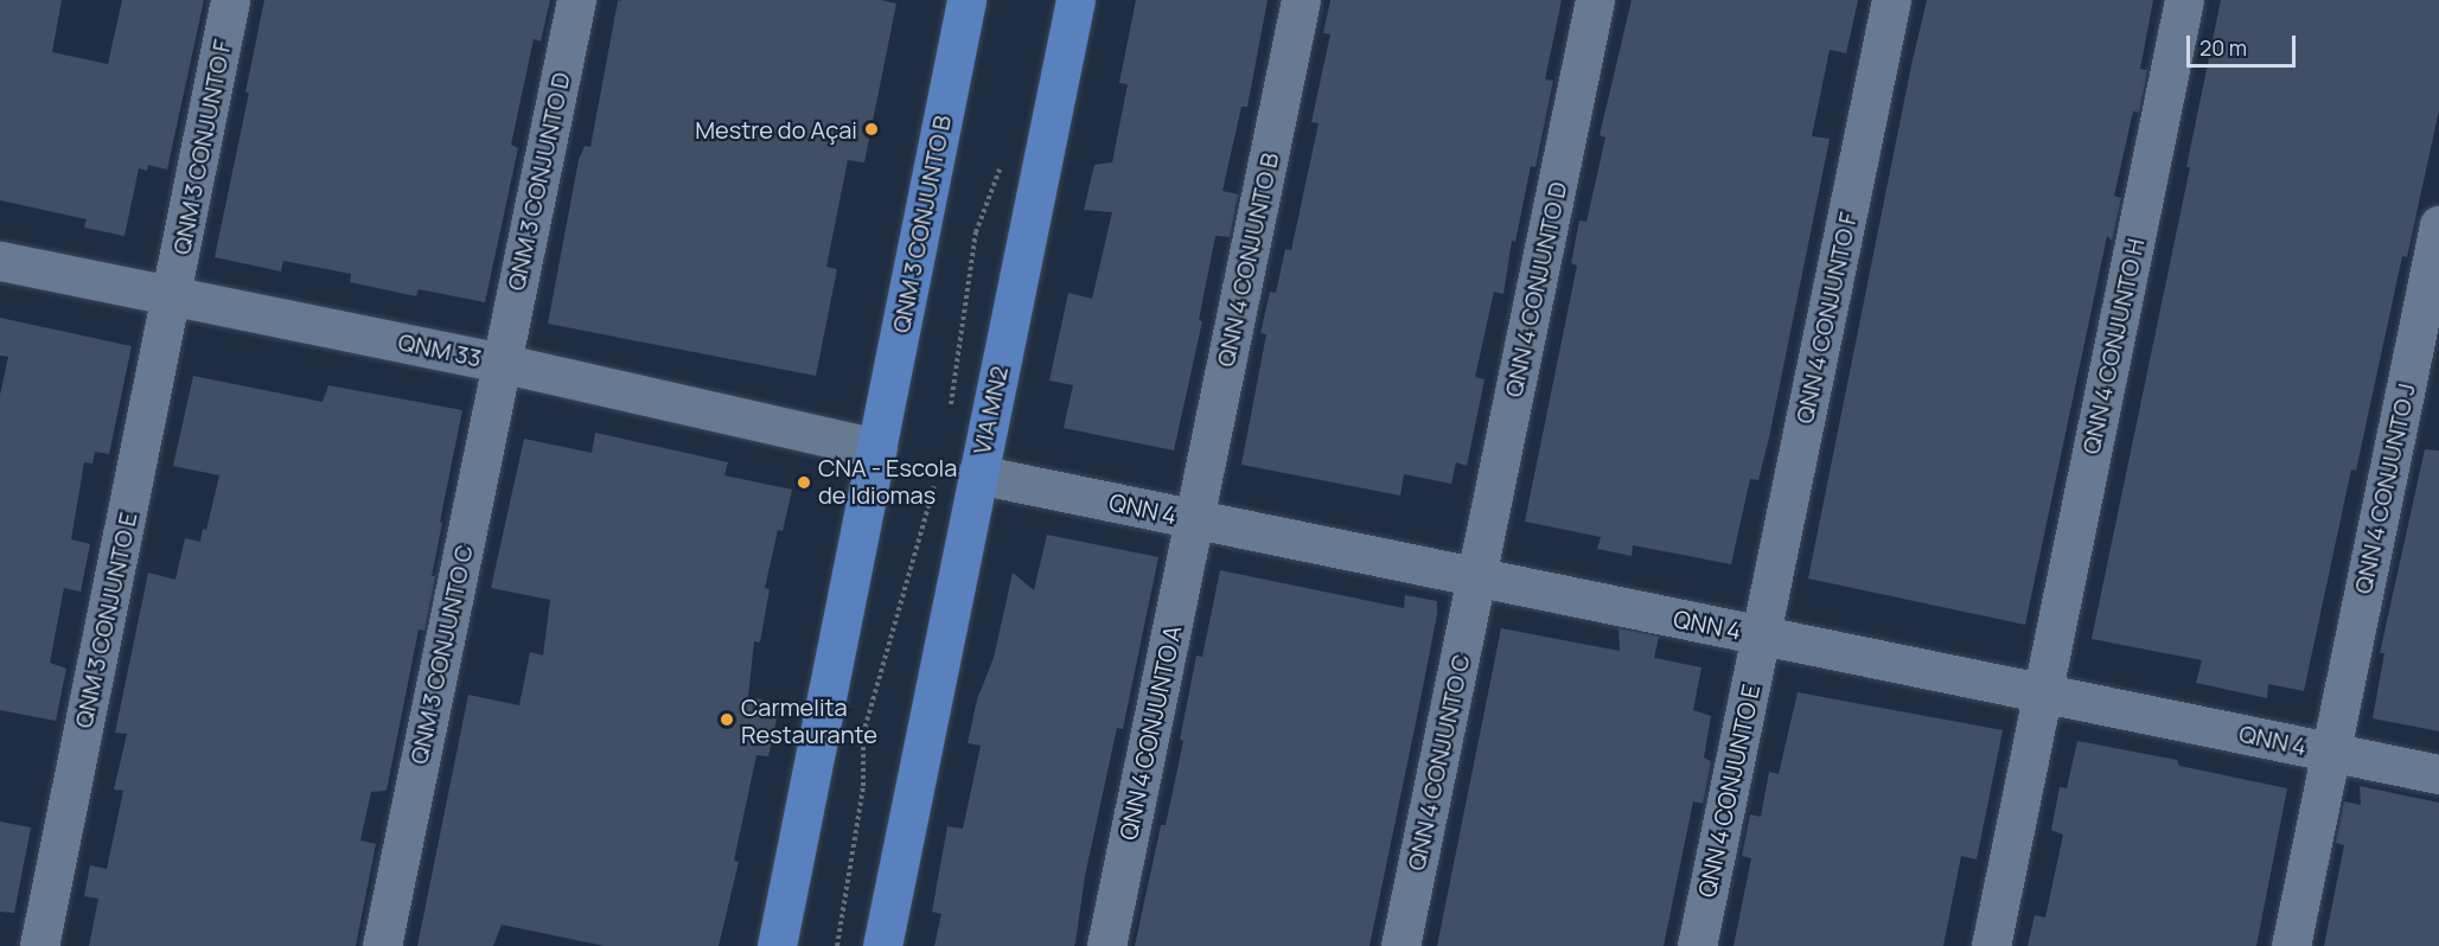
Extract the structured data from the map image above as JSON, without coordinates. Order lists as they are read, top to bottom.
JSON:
{
  "streets": {
    "main road": ["QNM 3 CONJUNTO B", "VIA MN2"],
    "street": [
      "QNM 3 CONJUNTO F",
      "QNM 3 CONJUNTO D",
      "QNN 4 CONJUNTO B",
      "QNN 4 CONJUNTO D",
      "QNN 4 CONJUNTO F",
      "QNN 4 CONJUNTO H",
      "QNM 33",
      "QNN 4 CONJUNTO J",
      "QNN 4",
      "QNM 3 CONJUNTO E",
      "QNM 3 CONJUNTO C",
      "QNN 4 CONJUNTO A",
      "QNN 4 CONJUNTO C",
      "QNN 4 CONJUNTO E"
    ]
  },
  "crossings": [
    ["QNM 3 CONJUNTO F", "QNM 33"],
    ["QNM 3 CONJUNTO F", "QNM 3 CONJUNTO E"],
    ["QNM 3 CONJUNTO D", "QNM 33"],
    ["QNM 3 CONJUNTO D", "QNM 3 CONJUNTO C"],
    ["QNM 3 CONJUNTO B", "QNM 33"],
    ["QNN 4 CONJUNTO B", "QNN 4"],
    ["QNN 4 CONJUNTO B", "QNN 4 CONJUNTO A"],
    ["QNN 4 CONJUNTO D", "QNN 4"],
    ["QNN 4 CONJUNTO D", "QNN 4 CONJUNTO C"],
    ["QNN 4 CONJUNTO F", "QNN 4"],
    ["QNN 4 CONJUNTO F", "QNN 4 CONJUNTO E"],
    ["QNN 4 CONJUNTO H", "QNN 4"],
    ["QNM 33", "QNM 3 CONJUNTO E"],
    ["QNM 33", "QNM 3 CONJUNTO C"],
    ["VIA MN2", "QNN 4"],
    ["QNN 4 CONJUNTO J", "QNN 4"],
    ["QNN 4", "QNN 4 CONJUNTO A"],
    ["QNN 4", "QNN 4 CONJUNTO C"],
    ["QNN 4", "QNN 4 CONJUNTO E"]
  ],
  "places": ["Mestre do Açai", "CNA - Escola de Idiomas", "Carmelita Restaurante"],
  "scale_bar": "20 m"
}
